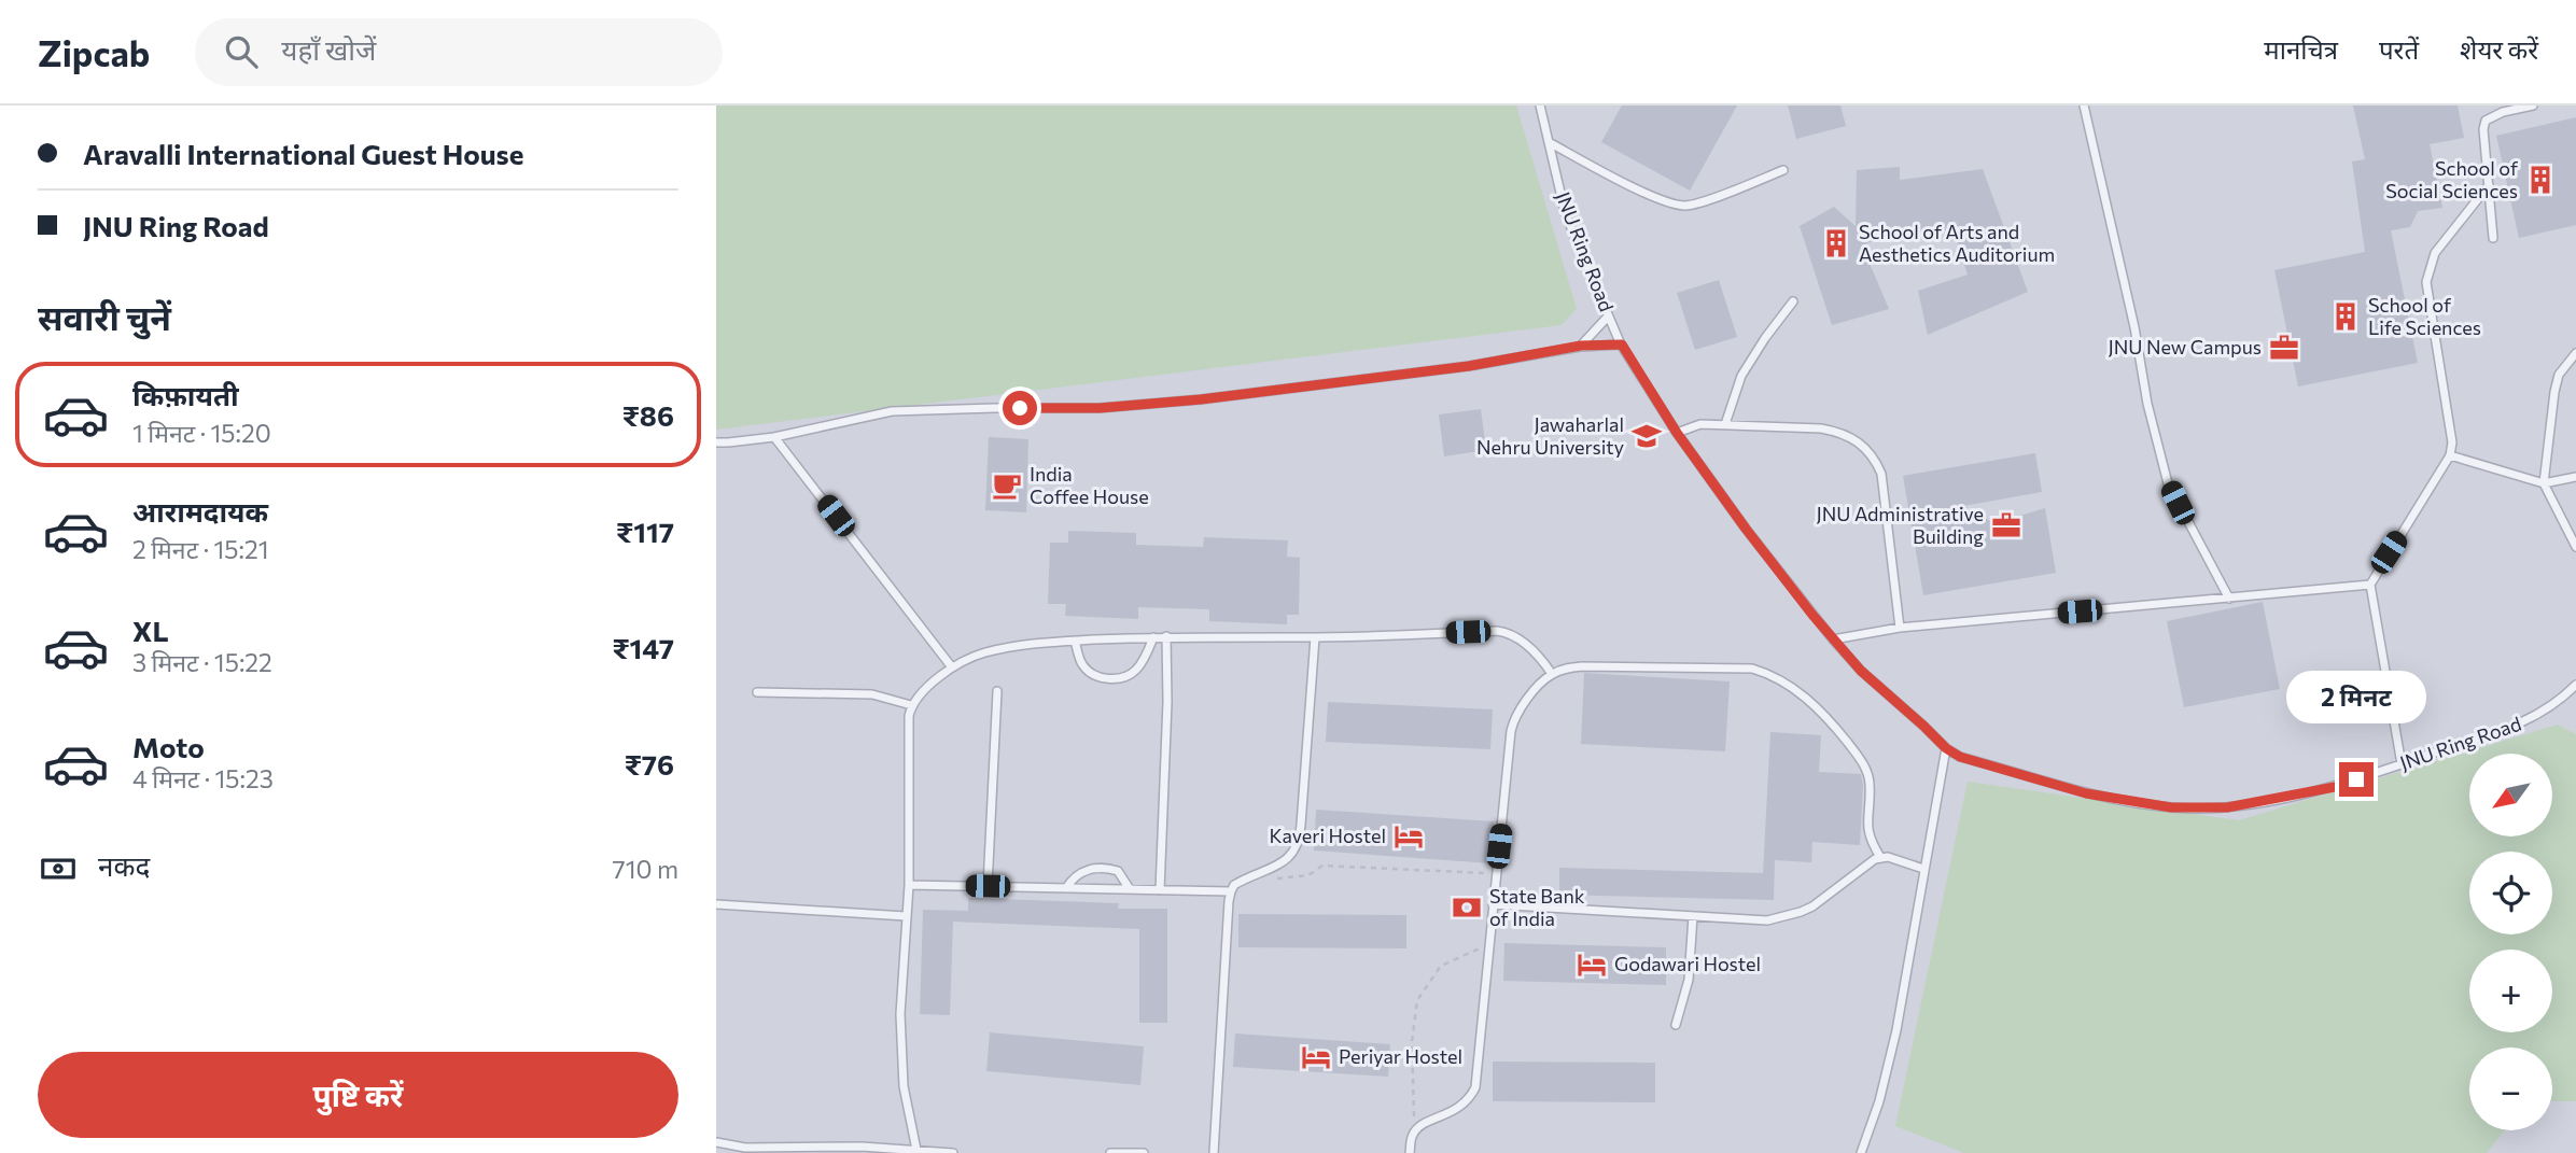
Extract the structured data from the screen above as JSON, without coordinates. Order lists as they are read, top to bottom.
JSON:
{
  "streets": {
    "lane": ["JNU Ring Road"]
  },
  "places": {
    "building": ["School of Social Sciences", "School of Arts and Aesthetics Auditorium", "School of Life Sciences"],
    "office": ["JNU New Campus", "JNU Administrative Building"],
    "school or university": ["Jawaharlal Nehru University"],
    "cafe": ["India Coffee House"],
    "hotel": ["Kaveri Hostel", "Godawari Hostel", "Periyar Hostel"],
    "bank": ["State Bank of India"]
  },
  "north": "bottom left",
  "page": {
    "header": "Zipcab",
    "search": "यहाँ खोजें",
    "nav": ["मानचित्र", "परतें", "शेयर करें"],
    "banner": ["Aravalli International Guest House", "JNU Ring Road"],
    "heading": "सवारी चुनें",
    "list": [
      {
        "name": "किफ़ायती",
        "note": "1 मिनट · 15:20",
        "value": "₹86"
      },
      {
        "name": "आरामदायक",
        "note": "2 मिनट · 15:21",
        "value": "₹117"
      },
      {
        "name": "XL",
        "note": "3 मिनट · 15:22",
        "value": "₹147"
      },
      {
        "name": "Moto",
        "note": "4 मिनट · 15:23",
        "value": "₹76"
      }
    ],
    "bubble": "2 मिनट",
    "map_buttons": ["+", "−"],
    "pay": ["नकद", "710 m"],
    "buttons": "पुष्टि करें"
  }
}
